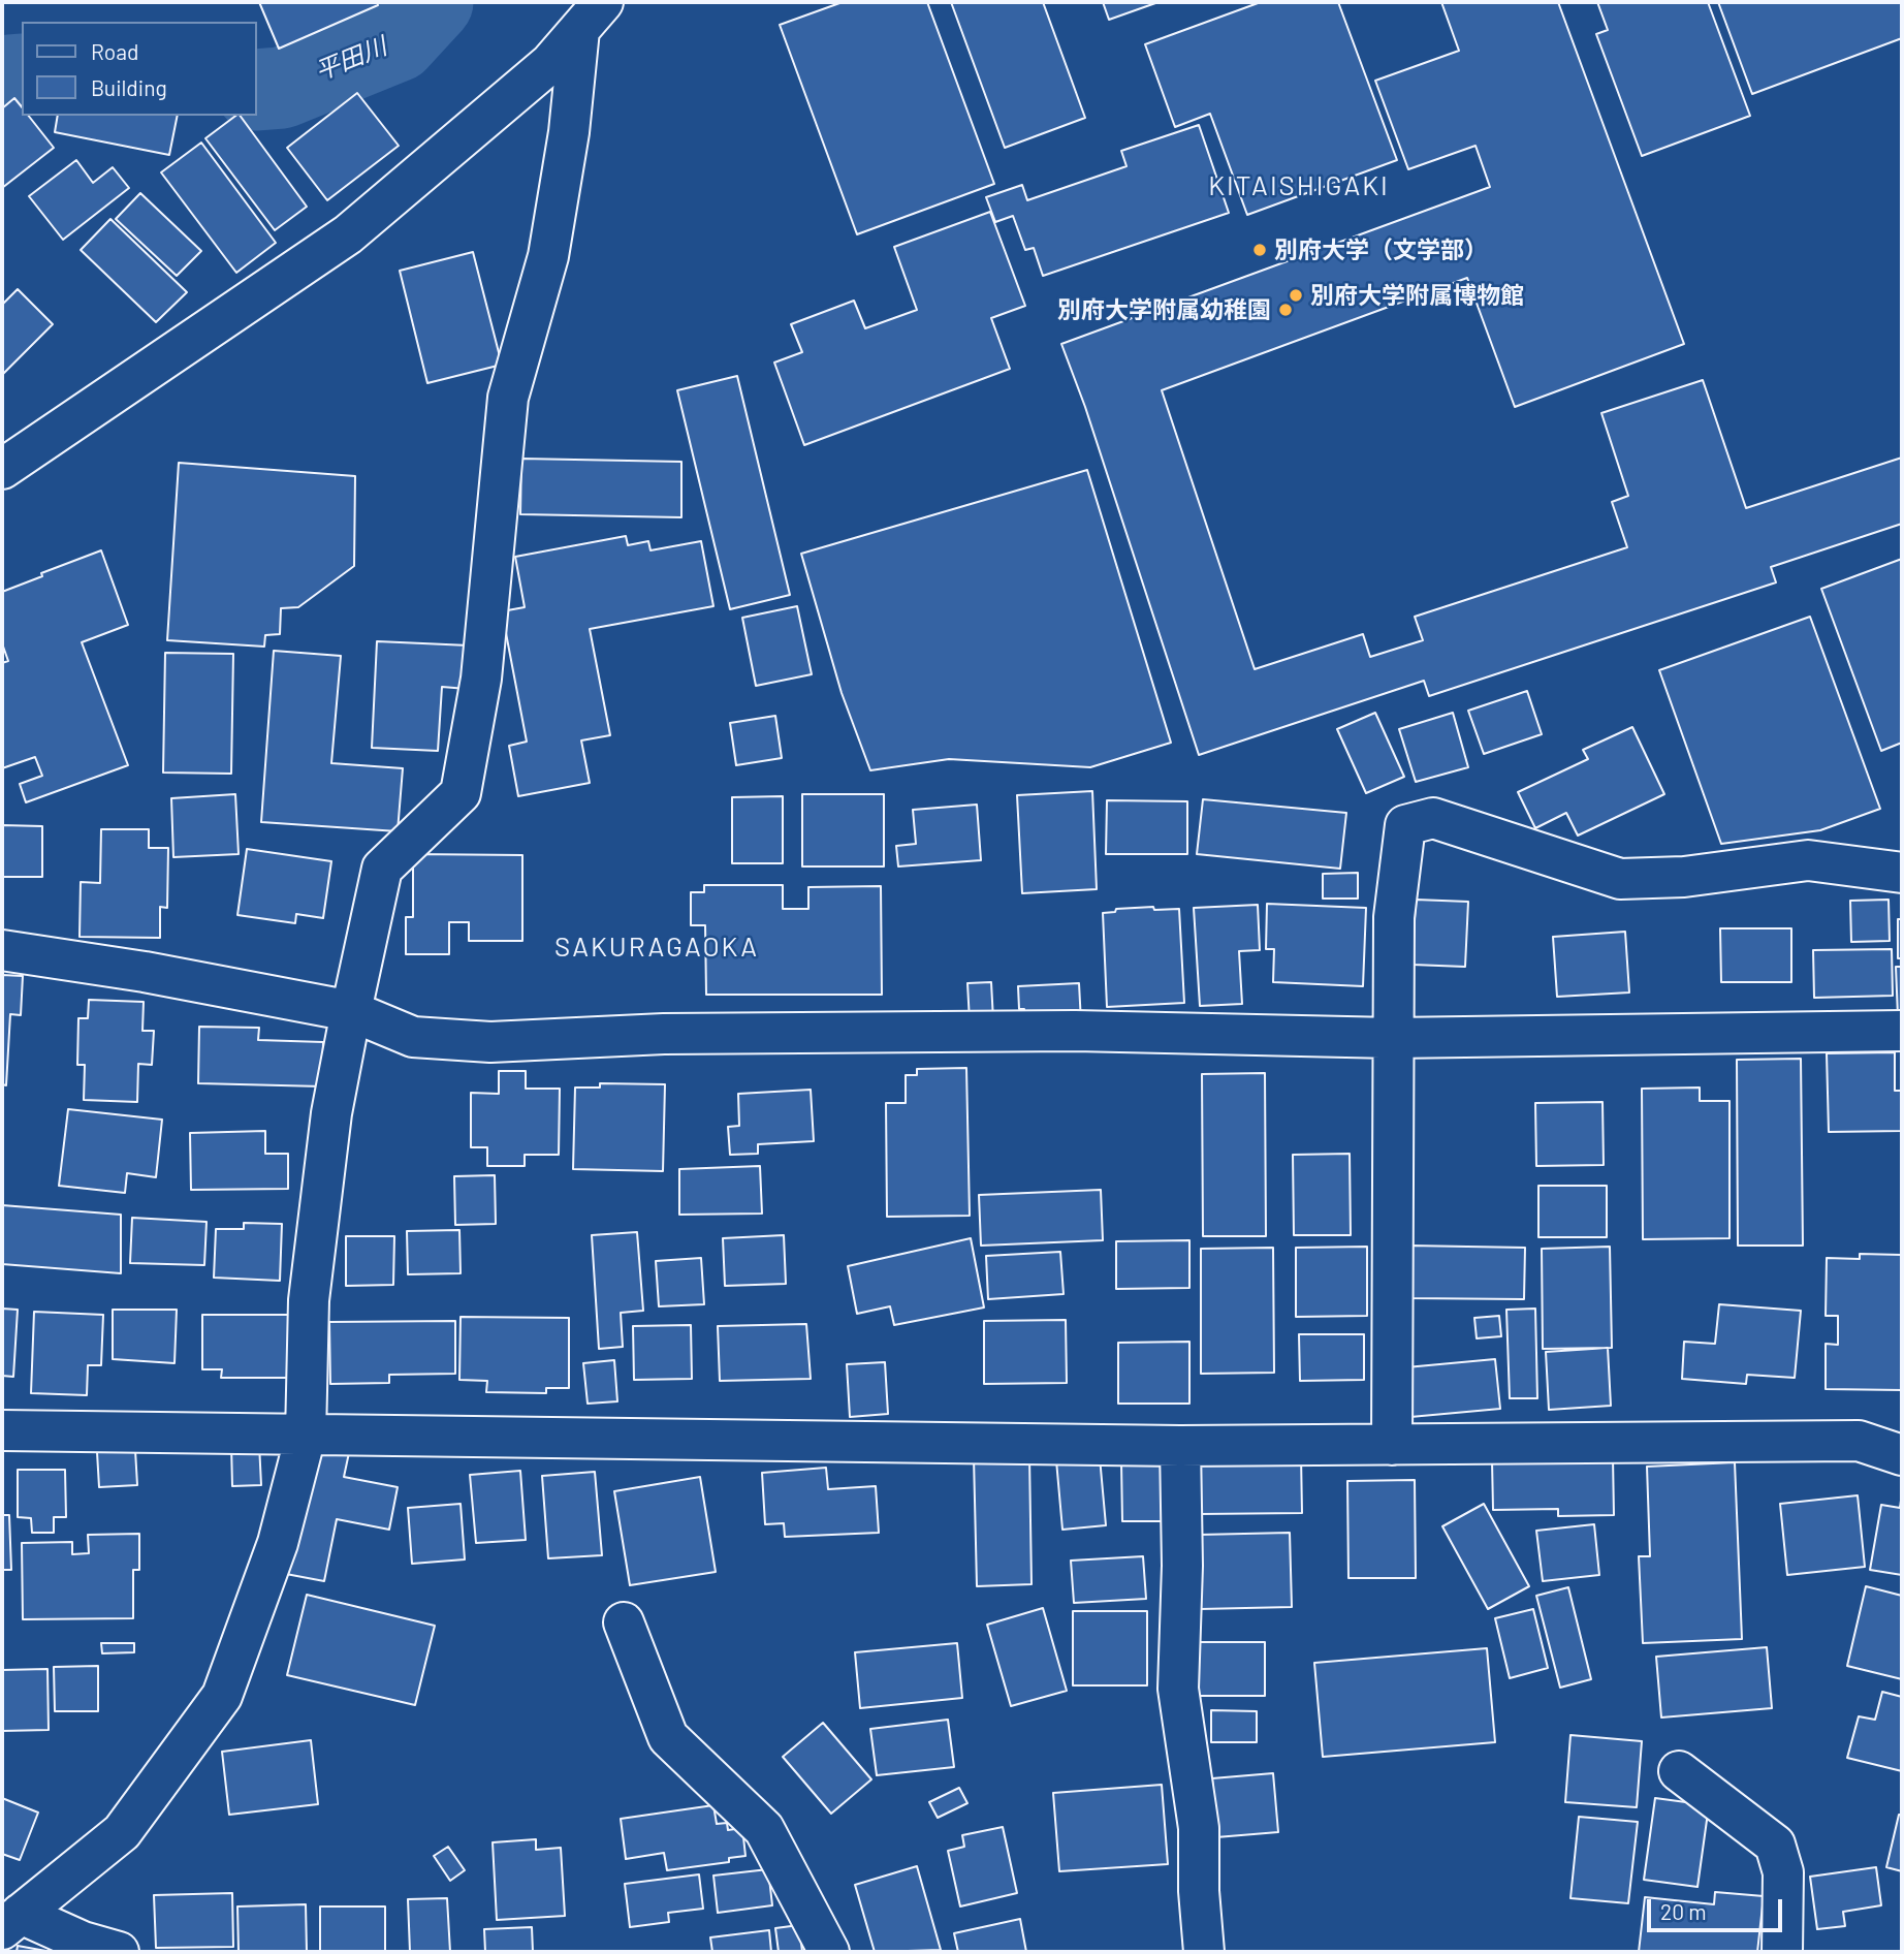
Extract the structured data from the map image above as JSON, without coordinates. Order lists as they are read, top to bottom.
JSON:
{
  "districts": ["KITAISHIGAKI", "SAKURAGAOKA"],
  "water": ["平田川"],
  "places": ["別府大学（文学部）", "別府大学附属博物館", "別府大学附属幼稚園"],
  "legend": ["Road", "Building"],
  "scale_bar": "20 m"
}
